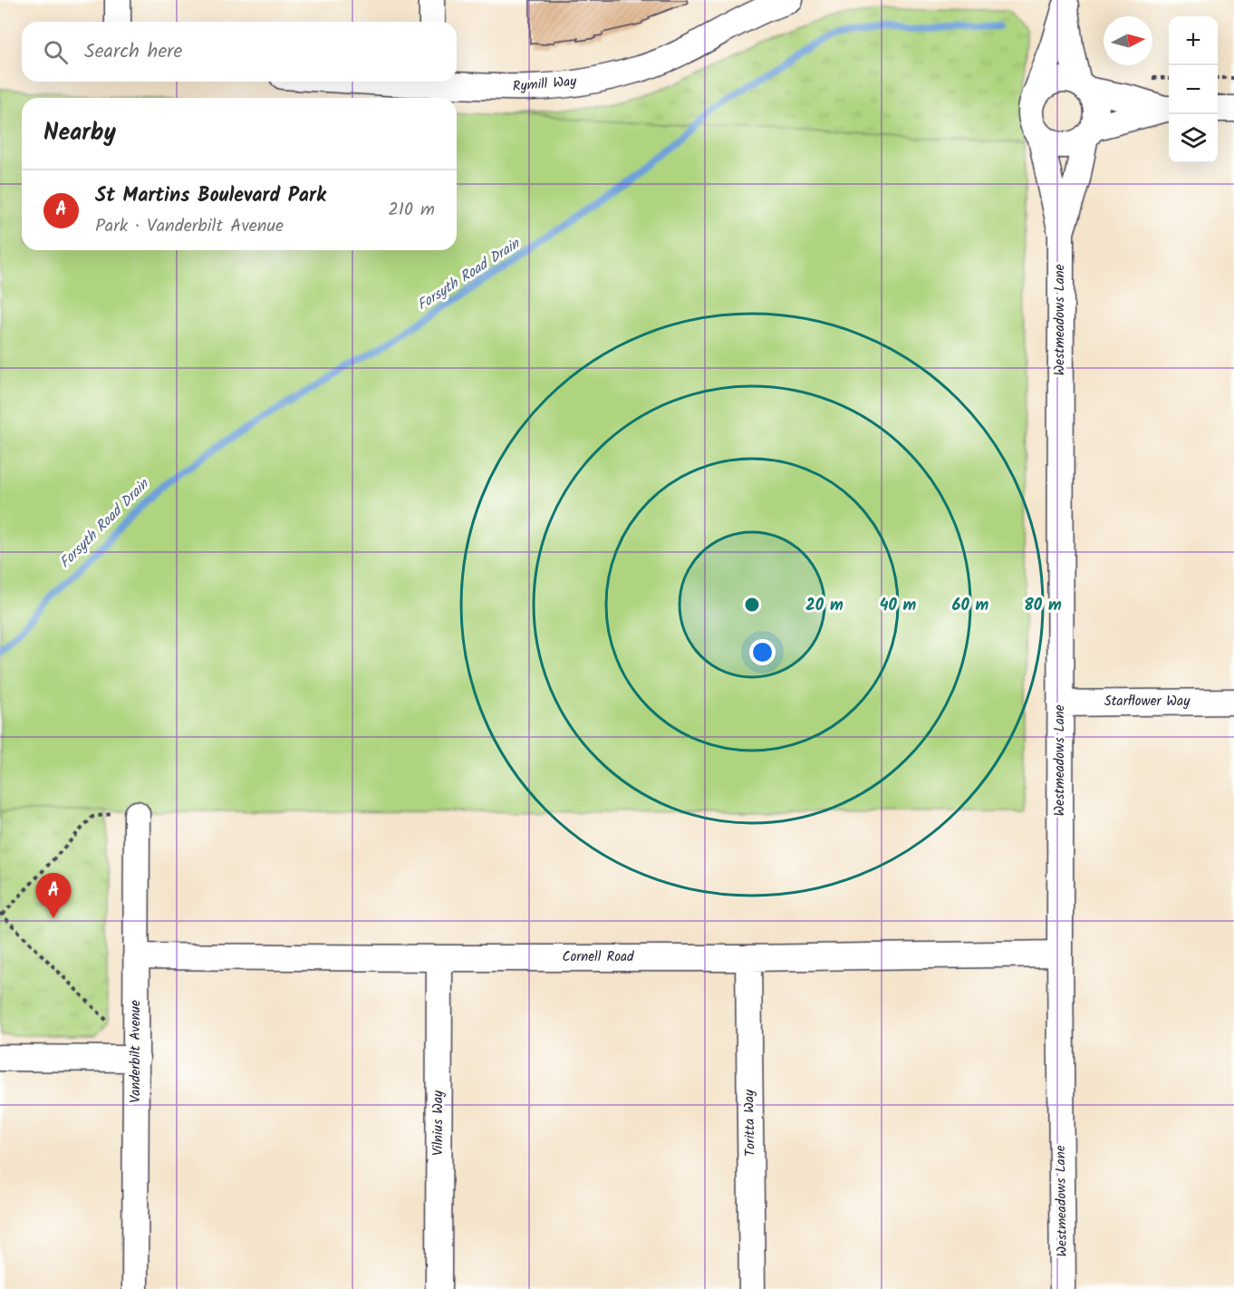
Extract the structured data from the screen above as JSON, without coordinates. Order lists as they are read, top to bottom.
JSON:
{
  "streets": {
    "street": [
      "Rymill Way",
      "Westmeadows Lane",
      "Starflower Way",
      "Cornell Road",
      "Vanderbilt Avenue",
      "Vilnius Way",
      "Toritta Way"
    ]
  },
  "crossings": [
    ["Westmeadows Lane", "Starflower Way"],
    ["Westmeadows Lane", "Cornell Road"],
    ["Cornell Road", "Vanderbilt Avenue"],
    ["Cornell Road", "Vilnius Way"],
    ["Cornell Road", "Toritta Way"]
  ],
  "water": ["Forsyth Road Drain"],
  "north": "right",
  "page": {
    "map_buttons": ["+", "−"],
    "search": "Search here",
    "heading": "Nearby",
    "list": [
      {
        "mark": "A",
        "name": "St Martins Boulevard Park",
        "note": "Park · Vanderbilt Avenue",
        "value": "210 m"
      }
    ],
    "pins": "A"
  },
  "rings": [
    "20 m",
    "40 m",
    "60 m",
    "80 m"
  ]
}
